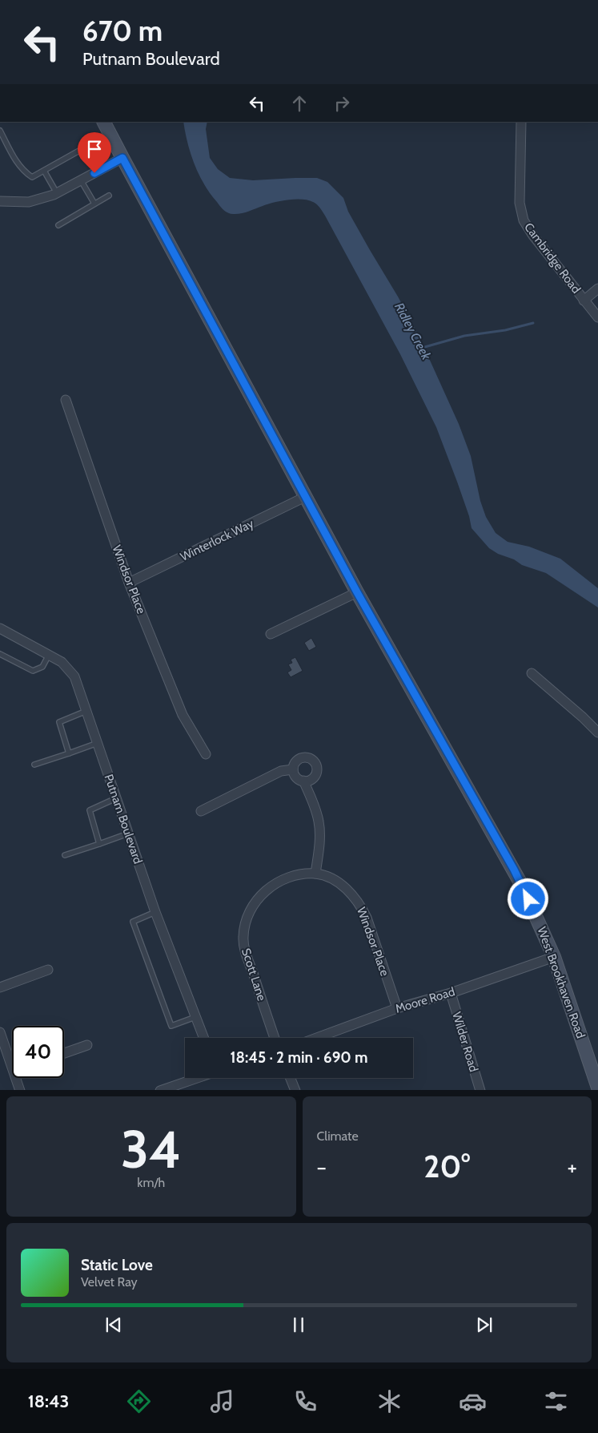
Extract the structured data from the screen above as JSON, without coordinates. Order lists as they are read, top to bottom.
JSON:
{
  "streets": {
    "street": [
      "Cambridge Road",
      "Winterlock Way",
      "Windsor Place",
      "Putnam Boulevard",
      "Scott Lane",
      "West Brookhaven Road",
      "Moore Road",
      "Wilder Road"
    ]
  },
  "crossings": [
    ["Winterlock Way", "Windsor Place"],
    ["Winterlock Way", "West Brookhaven Road"],
    ["Windsor Place", "Scott Lane"],
    ["Windsor Place", "Moore Road"],
    ["West Brookhaven Road", "Moore Road"],
    ["Moore Road", "Wilder Road"]
  ],
  "water": ["Ridley Creek"],
  "page": {
    "turn": ["670 m", "Putnam Boulevard"],
    "limit": "40",
    "trip": "18:45 · 2 min · 690 m",
    "tile": [
      ["34", "km/h"],
      "Climate"
    ],
    "heat": ["−", "20°", "+"],
    "song": ["Static Love", "Velvet Ray"],
    "tabs": "18:43"
  }
}
